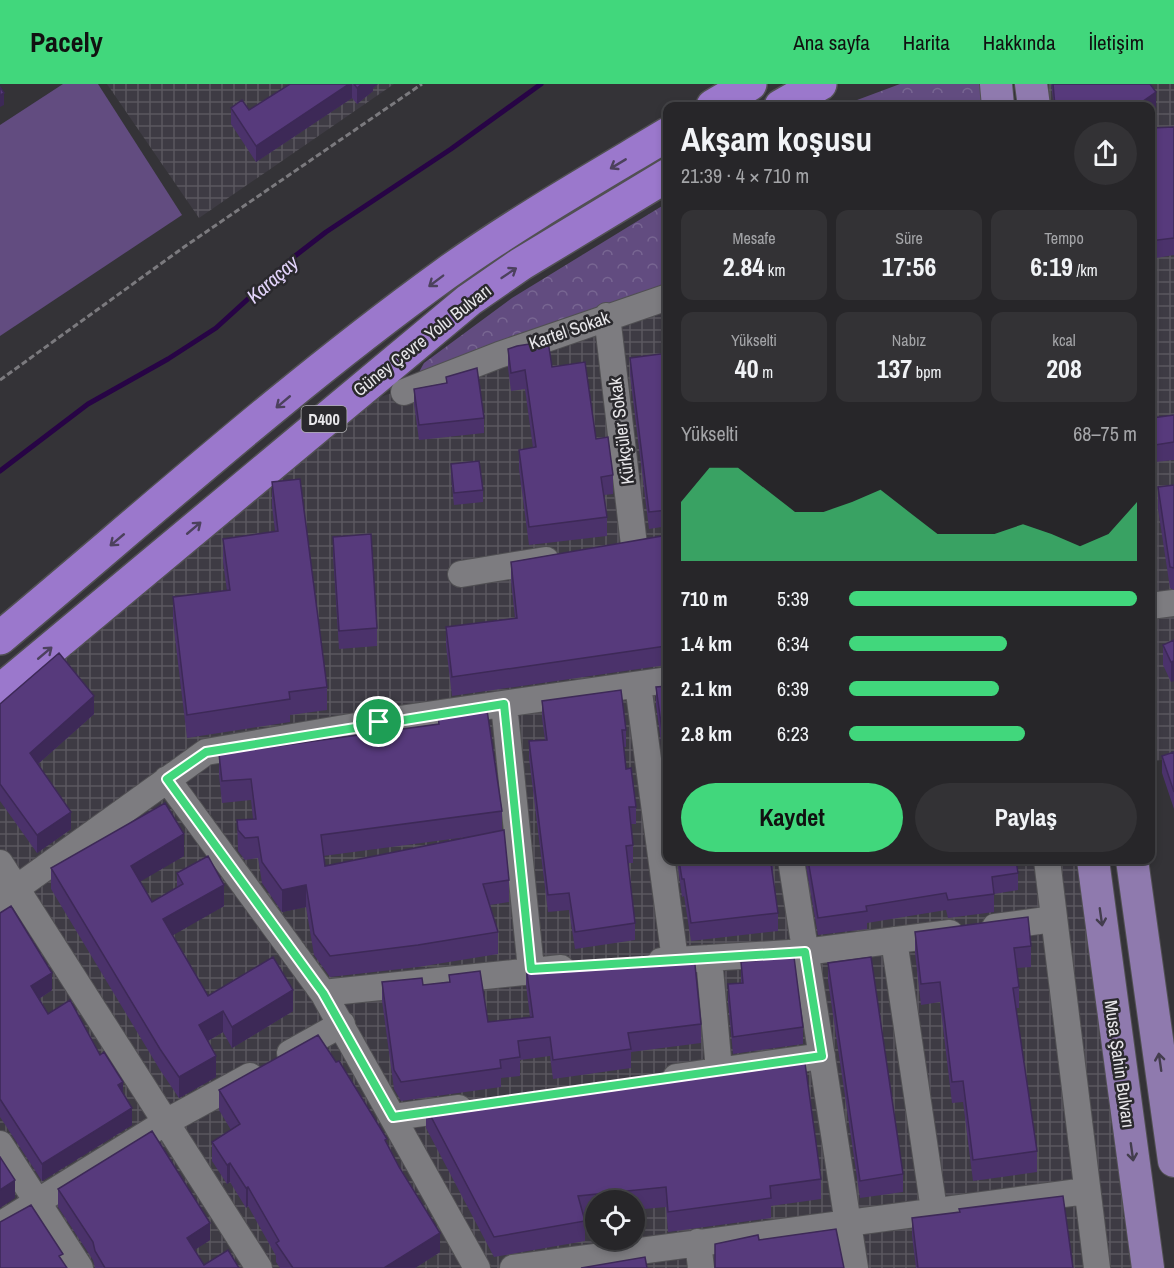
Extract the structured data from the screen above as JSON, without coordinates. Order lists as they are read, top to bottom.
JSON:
{
  "streets": {
    "highway": ["Güney Çevre Yolu Bulvarı", "D400"],
    "main road": ["Musa Şahin Bulvarı"],
    "street": ["Kartel Sokak", "Kürkçüler Sokak"]
  },
  "crossings": [
    ["Kartel Sokak", "Kürkçüler Sokak"]
  ],
  "water": ["Karaçay"],
  "page": {
    "header": "Pacely",
    "nav": [
      "Ana sayfa",
      "Harita",
      "Hakkında",
      "İletişim"
    ],
    "heading": ["Akşam koşusu", "21:39 · 4 × 710 m"],
    "stats": [
      ["Mesafe", "2.84 km"],
      ["Süre", "17:56"],
      ["Tempo", "6:19 /km"],
      ["Yükselti", "40 m"],
      ["Nabız", "137 bpm"],
      ["kcal", "208"]
    ],
    "chart": ["Yükselti", "68–75 m"],
    "list": [
      {
        "name": "710 m",
        "note": "5:39"
      },
      {
        "name": "1.4 km",
        "note": "6:34"
      },
      {
        "name": "2.1 km",
        "note": "6:39"
      },
      {
        "name": "2.8 km",
        "note": "6:23"
      }
    ],
    "buttons": ["Kaydet", "Paylaş"]
  }
}
